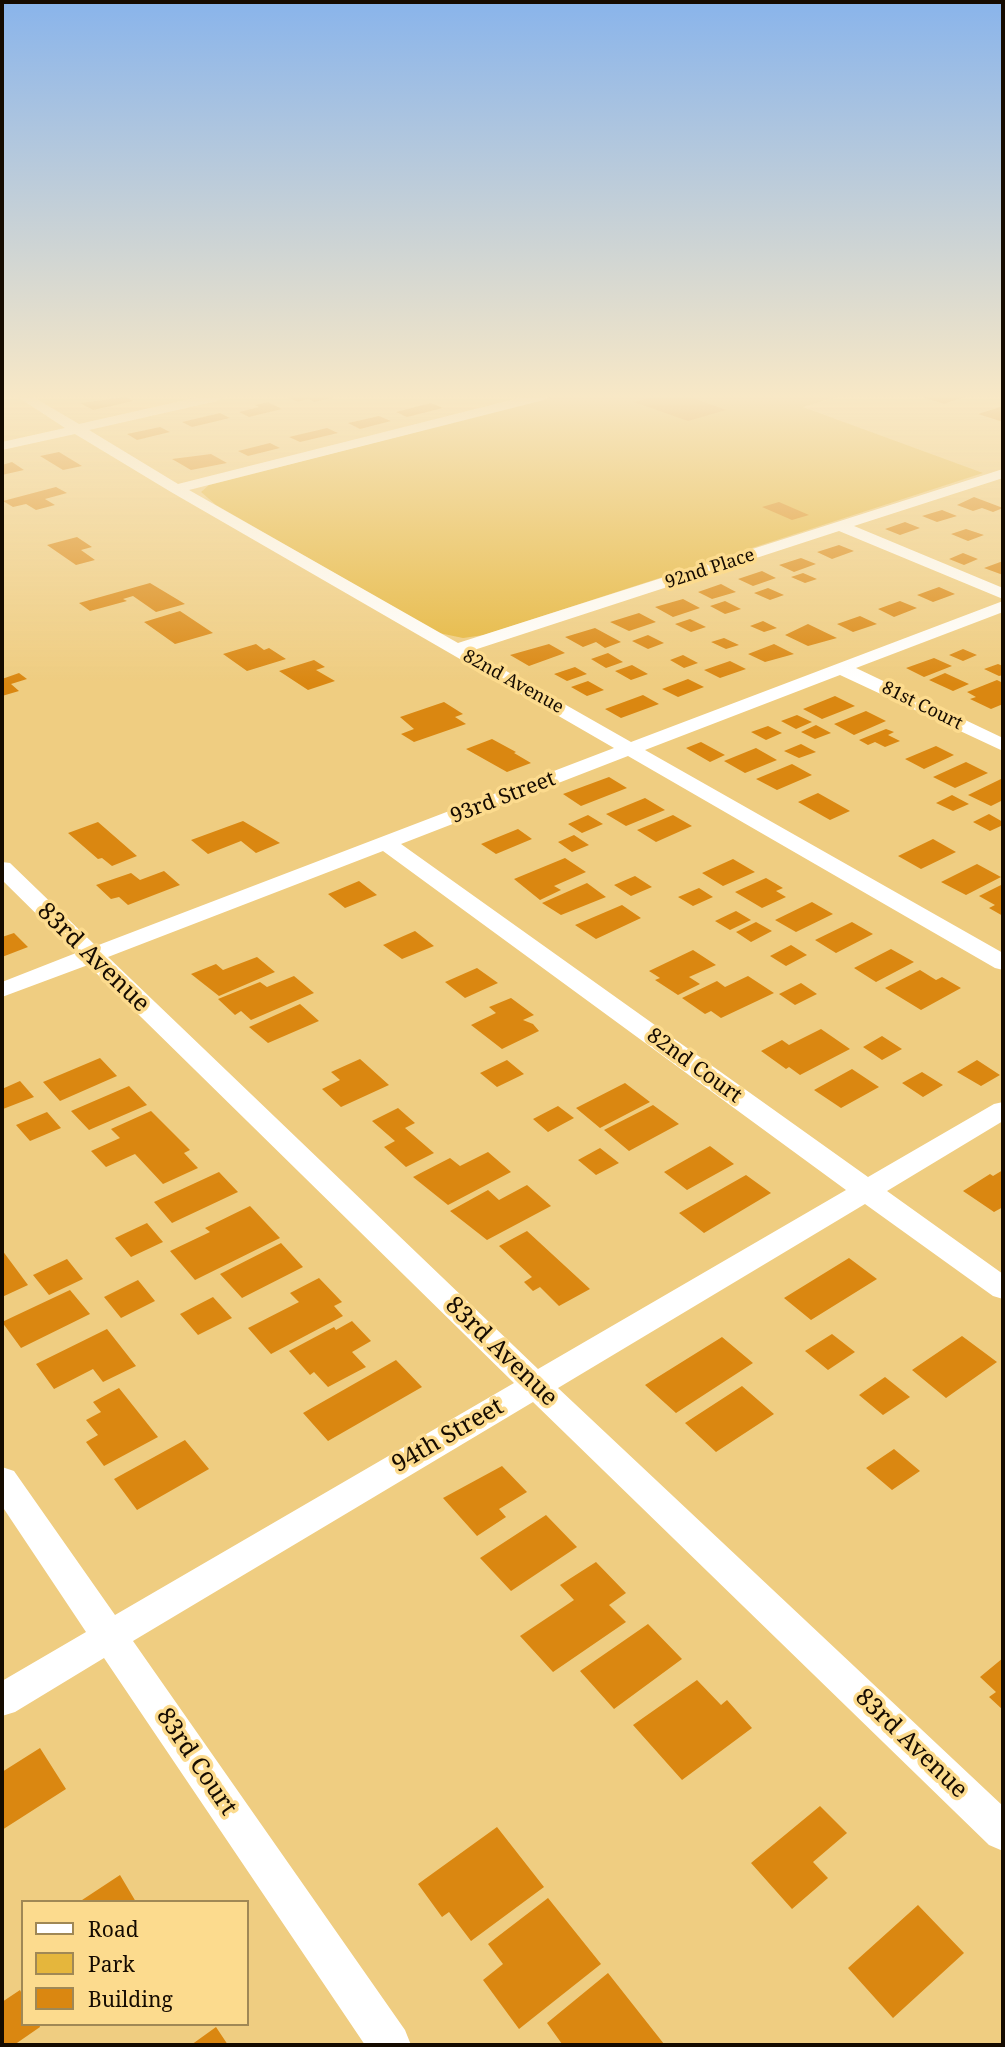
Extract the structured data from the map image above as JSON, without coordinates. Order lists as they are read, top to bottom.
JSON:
{
  "streets": {
    "street": [
      "92nd Place",
      "82nd Avenue",
      "81st Court",
      "93rd Street",
      "83rd Avenue",
      "82nd Court",
      "94th Street",
      "83rd Court"
    ]
  },
  "crossings": [
    ["92nd Place", "82nd Avenue"],
    ["82nd Avenue", "93rd Street"],
    ["81st Court", "93rd Street"],
    ["93rd Street", "83rd Avenue"],
    ["93rd Street", "82nd Court"],
    ["83rd Avenue", "94th Street"],
    ["82nd Court", "94th Street"],
    ["94th Street", "83rd Court"]
  ],
  "legend": ["Road", "Park", "Building"]
}
